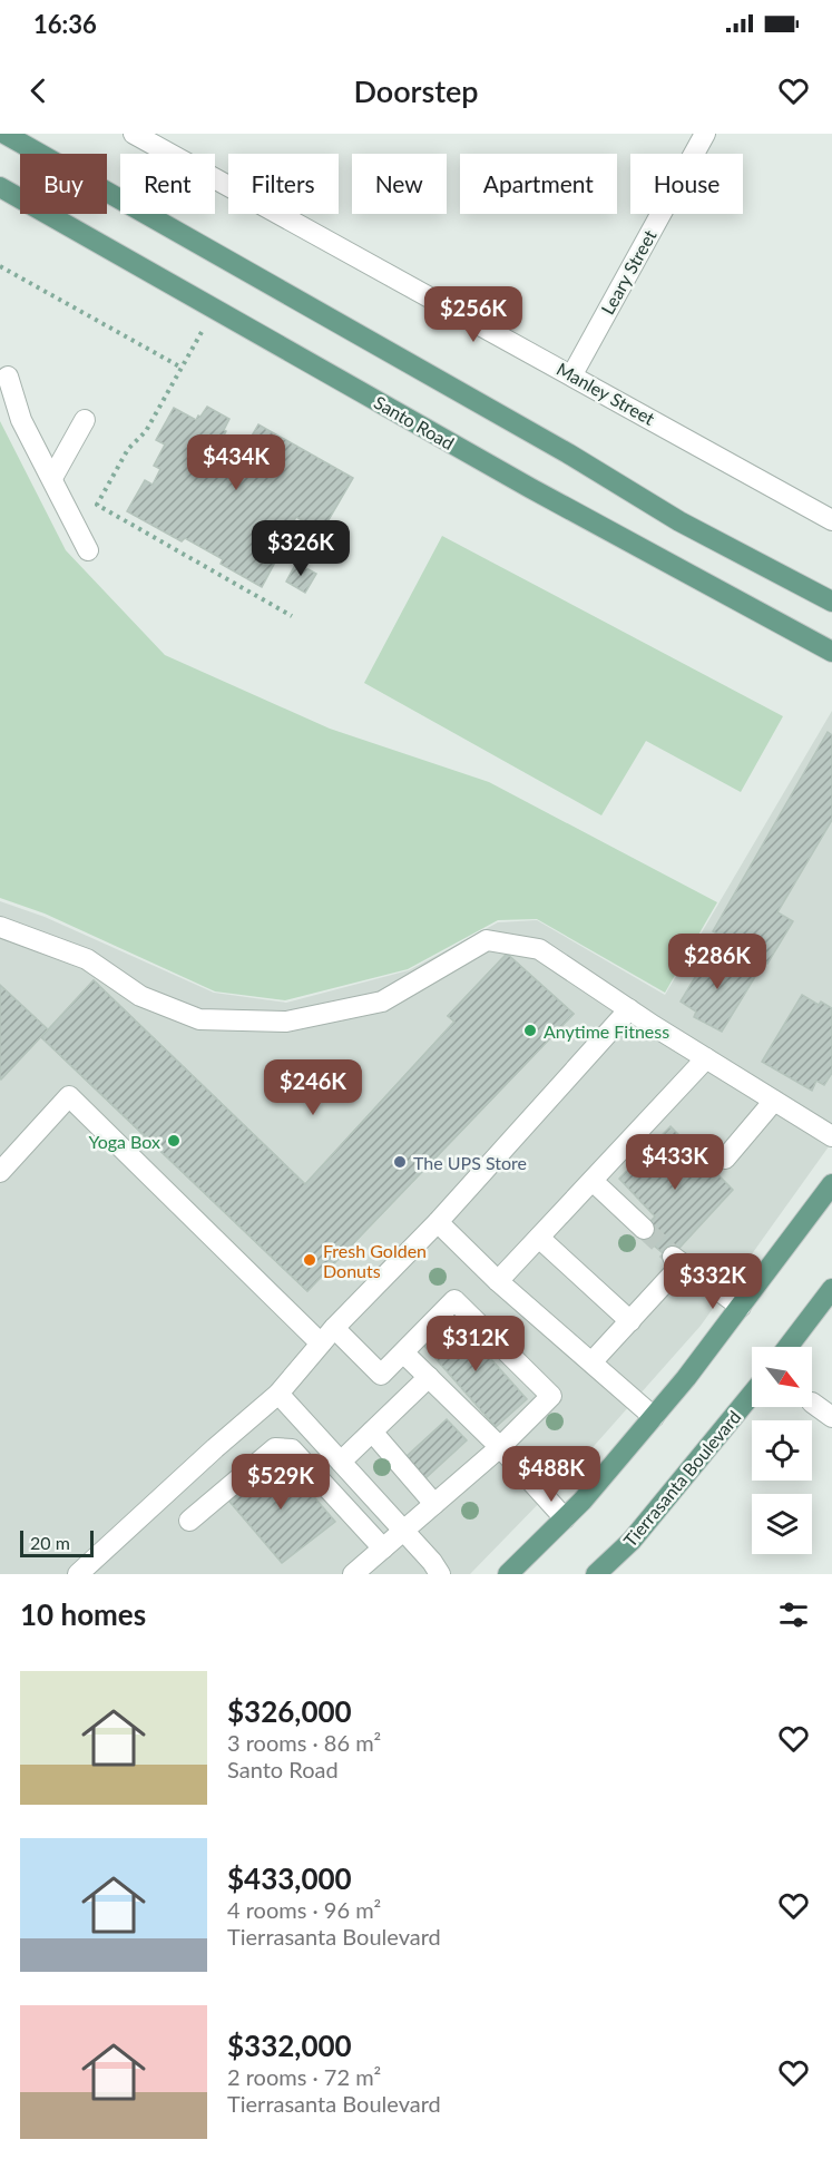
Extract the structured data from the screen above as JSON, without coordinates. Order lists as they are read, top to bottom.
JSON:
{
  "streets": {
    "main road": ["Santo Road", "Tierrasanta Boulevard"],
    "street": ["Leary Street", "Manley Street"]
  },
  "crossings": [
    ["Leary Street", "Manley Street"]
  ],
  "places": [
    "Anytime Fitness",
    "Yoga Box",
    "The UPS Store",
    "Fresh Golden Donuts"
  ],
  "scale_bar": "20 m",
  "north": "bottom right",
  "page": {
    "status": "16:36",
    "header": "Doorstep",
    "chip": [
      "Buy",
      "Rent",
      "Filters",
      "New",
      "Apartment",
      "House"
    ],
    "price": [
      "$256K",
      "$434K",
      "$326K",
      "$286K",
      "$246K",
      "$433K",
      "$332K",
      "$312K",
      "$488K",
      "$529K"
    ],
    "scale": "20 m",
    "heading": "10 homes",
    "list": [
      {
        "name": "$326,000",
        "note": "3 rooms · 86 m² · Santo Road"
      },
      {
        "name": "$433,000",
        "note": "4 rooms · 96 m² · Tierrasanta Boulevard"
      },
      {
        "name": "$332,000",
        "note": "2 rooms · 72 m² · Tierrasanta Boulevard"
      }
    ]
  }
}
